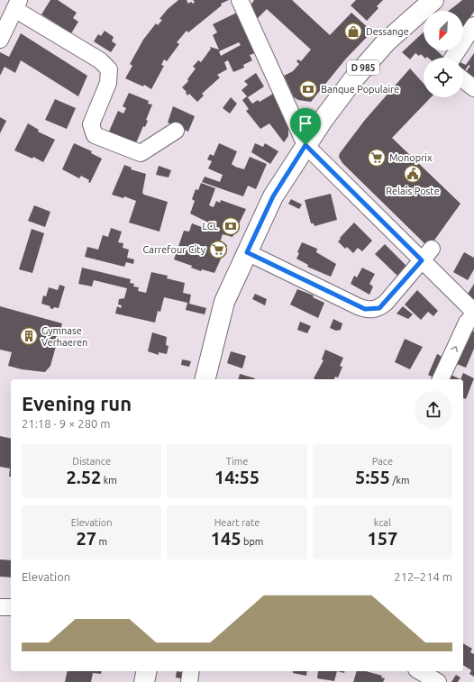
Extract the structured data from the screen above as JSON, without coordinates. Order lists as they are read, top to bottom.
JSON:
{
  "streets": {
    "main road": ["D 985"]
  },
  "places": {
    "shop": ["Dessange"],
    "bank": ["Banque Populaire", "LCL"],
    "supermarket": ["Monoprix", "Carrefour City"],
    "public building": ["Relais Poste"],
    "building": ["Gymnase Verhaeren"]
  },
  "north": "bottom left",
  "page": {
    "heading": ["Evening run", "21:18 · 9 × 280 m"],
    "stats": [
      ["Distance", "2.52 km"],
      ["Time", "14:55"],
      ["Pace", "5:55 /km"],
      ["Elevation", "27 m"],
      ["Heart rate", "145 bpm"],
      ["kcal", "157"]
    ],
    "chart": ["Elevation", "212–214 m"]
  }
}
